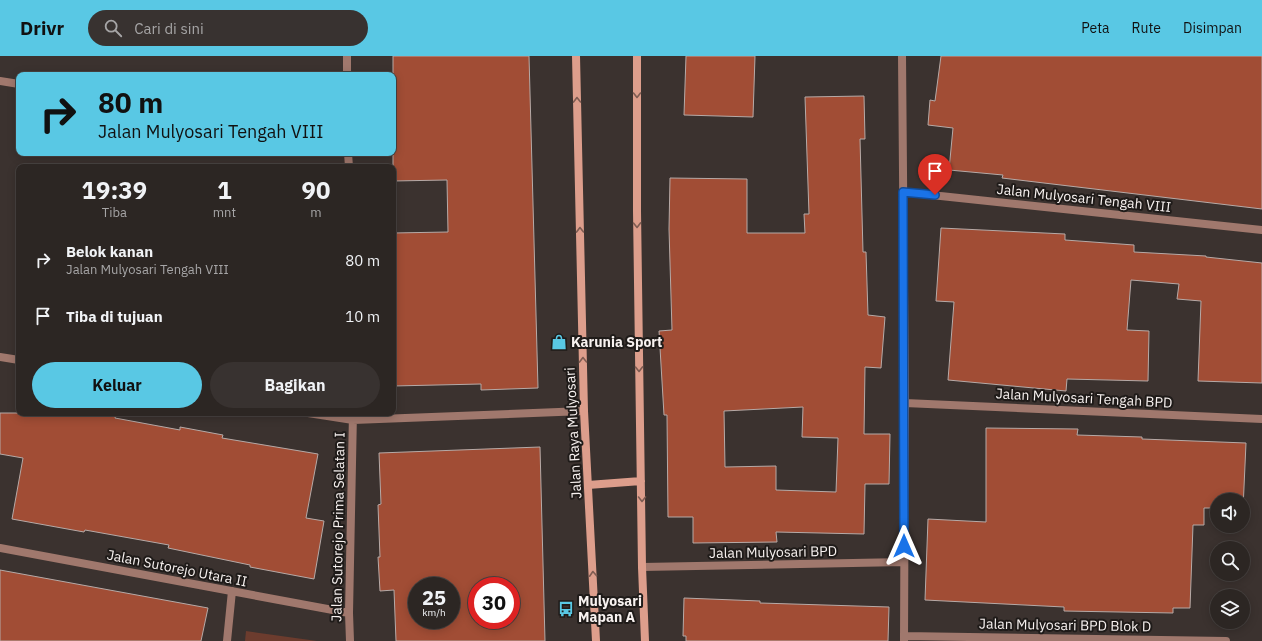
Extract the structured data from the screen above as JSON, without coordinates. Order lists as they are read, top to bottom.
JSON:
{
  "streets": {
    "main road": ["Jalan Raya Mulyosari"],
    "street": [
      "Jalan Mulyosari Tengah VIII",
      "Jalan Mulyosari Tengah BPD",
      "Jalan Sutorejo Prima Selatan I",
      "Jalan Mulyosari BPD",
      "Jalan Sutorejo Utara II",
      "Jalan Mulyosari BPD Blok D"
    ]
  },
  "crossings": [
    ["Jalan Sutorejo Prima Selatan I", "Jalan Sutorejo Utara II"]
  ],
  "places": {
    "shop": ["Karunia Sport"],
    "bus stop": ["Mulyosari Mapan A"]
  },
  "page": {
    "header": "Drivr",
    "search": "Cari di sini",
    "nav": ["Peta", "Rute", "Disimpan"],
    "turn": ["80 m", "Jalan Mulyosari Tengah VIII"],
    "eta": [
      "19:39",
      "Tiba",
      "1",
      "mnt",
      "90",
      "m"
    ],
    "list": [
      {
        "name": "Belok kanan",
        "note": "Jalan Mulyosari Tengah VIII",
        "value": "80 m"
      },
      {
        "name": "Tiba di tujuan",
        "value": "10 m"
      }
    ],
    "buttons": ["Keluar", "Bagikan"],
    "speed": "25 km/h",
    "limit": "30"
  }
}
